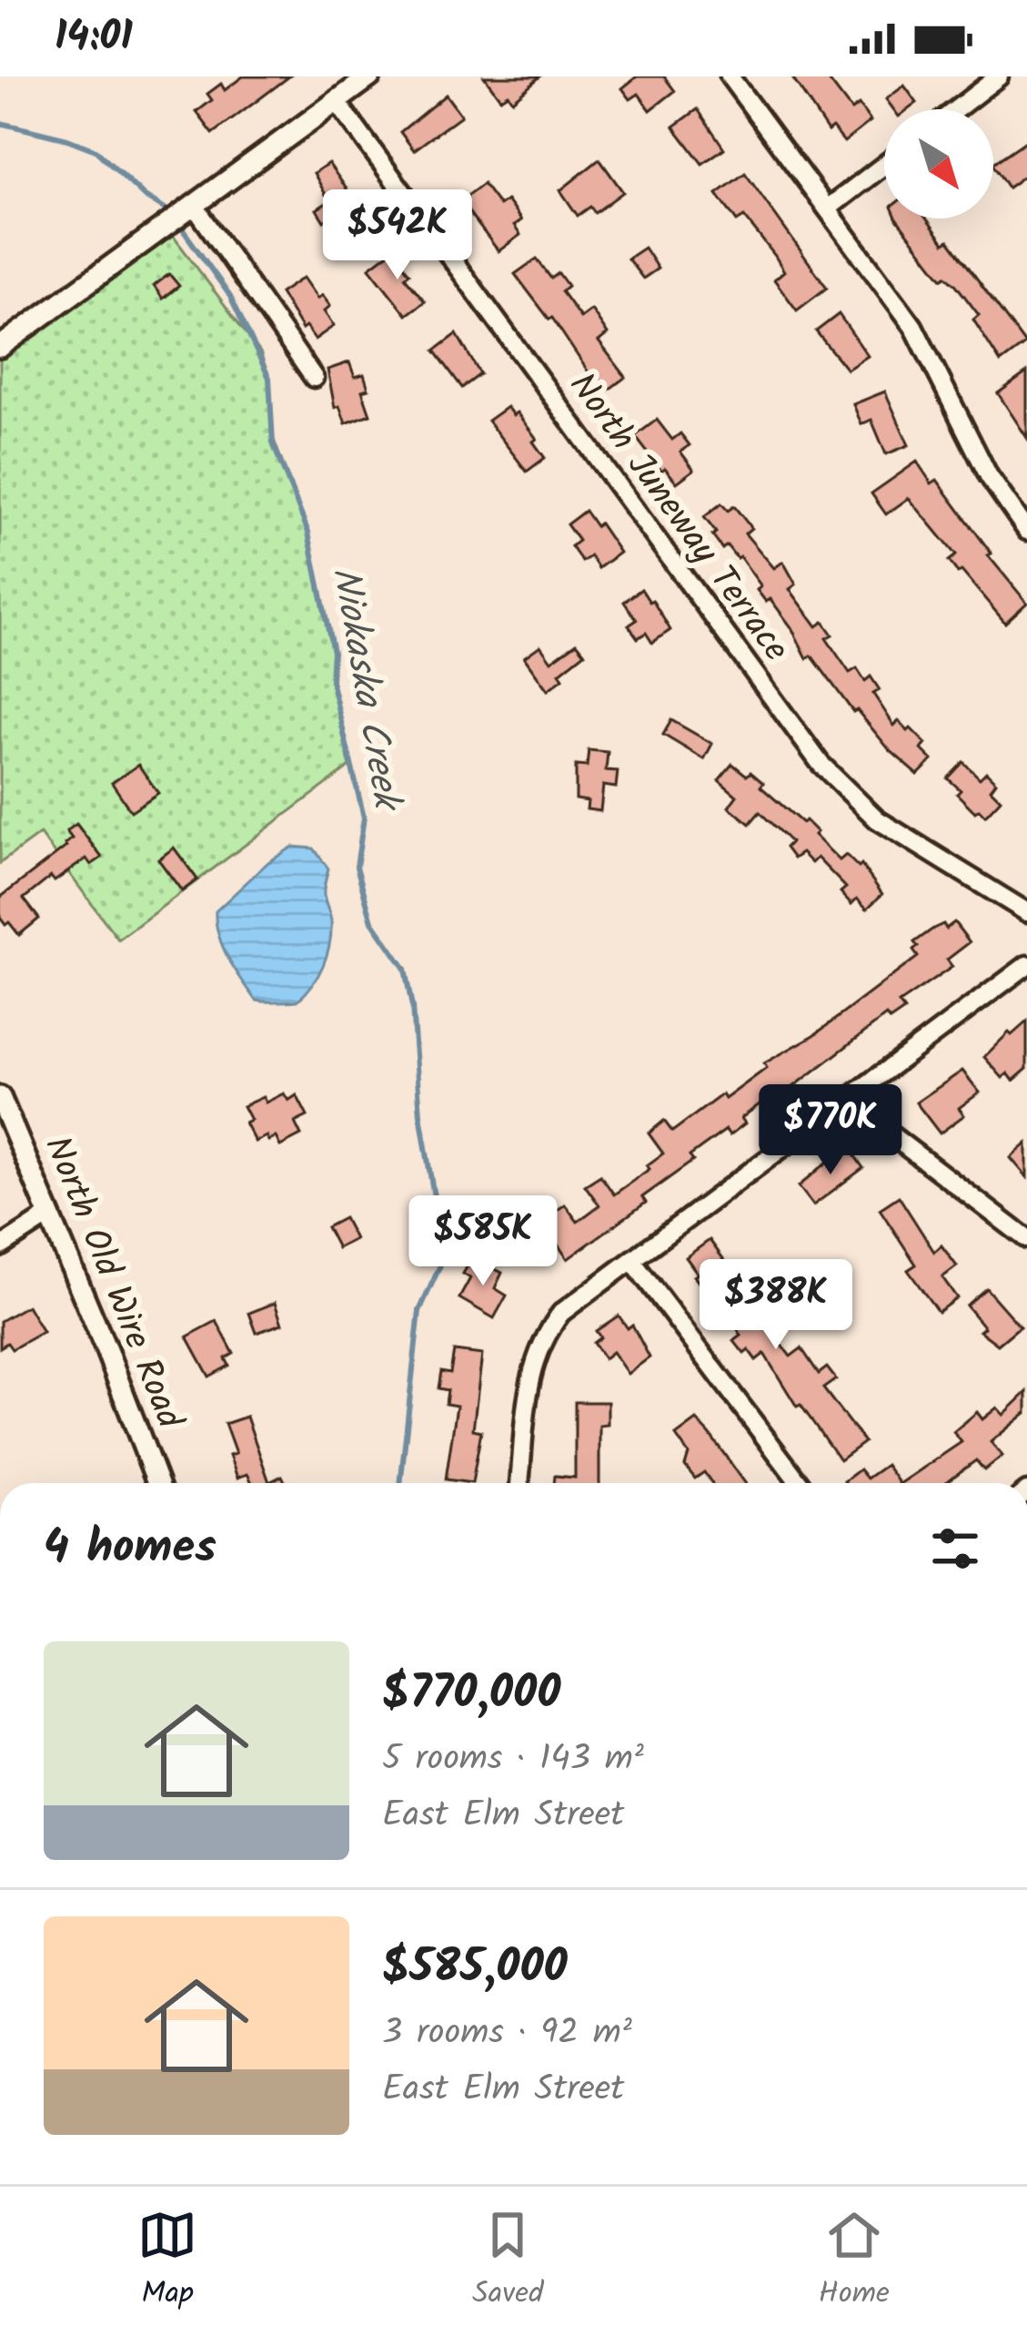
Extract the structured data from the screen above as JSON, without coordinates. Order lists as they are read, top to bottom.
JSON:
{
  "streets": {
    "street": ["North Juneway Terrace", "North Old Wire Road"]
  },
  "water": ["Niokaska Creek"],
  "north": "bottom right",
  "page": {
    "status": "14:01",
    "price": [
      "$542K",
      "$770K",
      "$585K",
      "$388K"
    ],
    "heading": "4 homes",
    "list": [
      {
        "name": "$770,000",
        "note": "5 rooms · 143 m² · East Elm Street"
      },
      {
        "name": "$585,000",
        "note": "3 rooms · 92 m² · East Elm Street"
      }
    ],
    "tabs": ["Map", "Saved", "Home"]
  }
}
